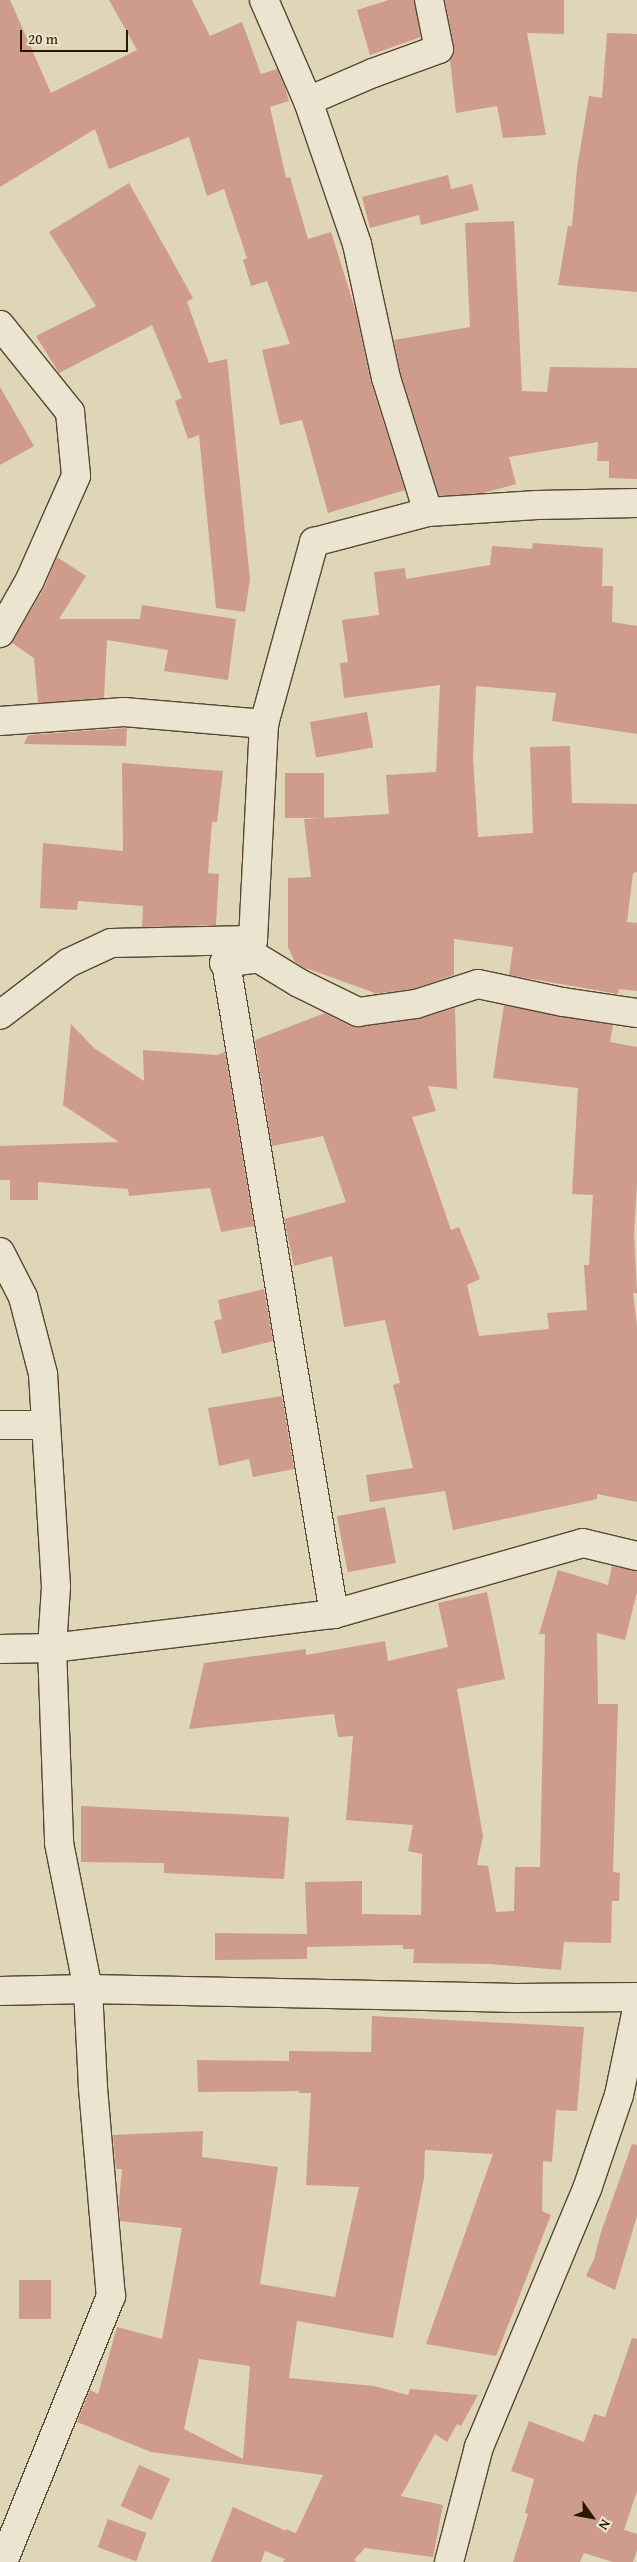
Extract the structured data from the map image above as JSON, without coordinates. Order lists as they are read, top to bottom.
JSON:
{
  "scale_bar": "20 m",
  "north": "bottom right"
}
